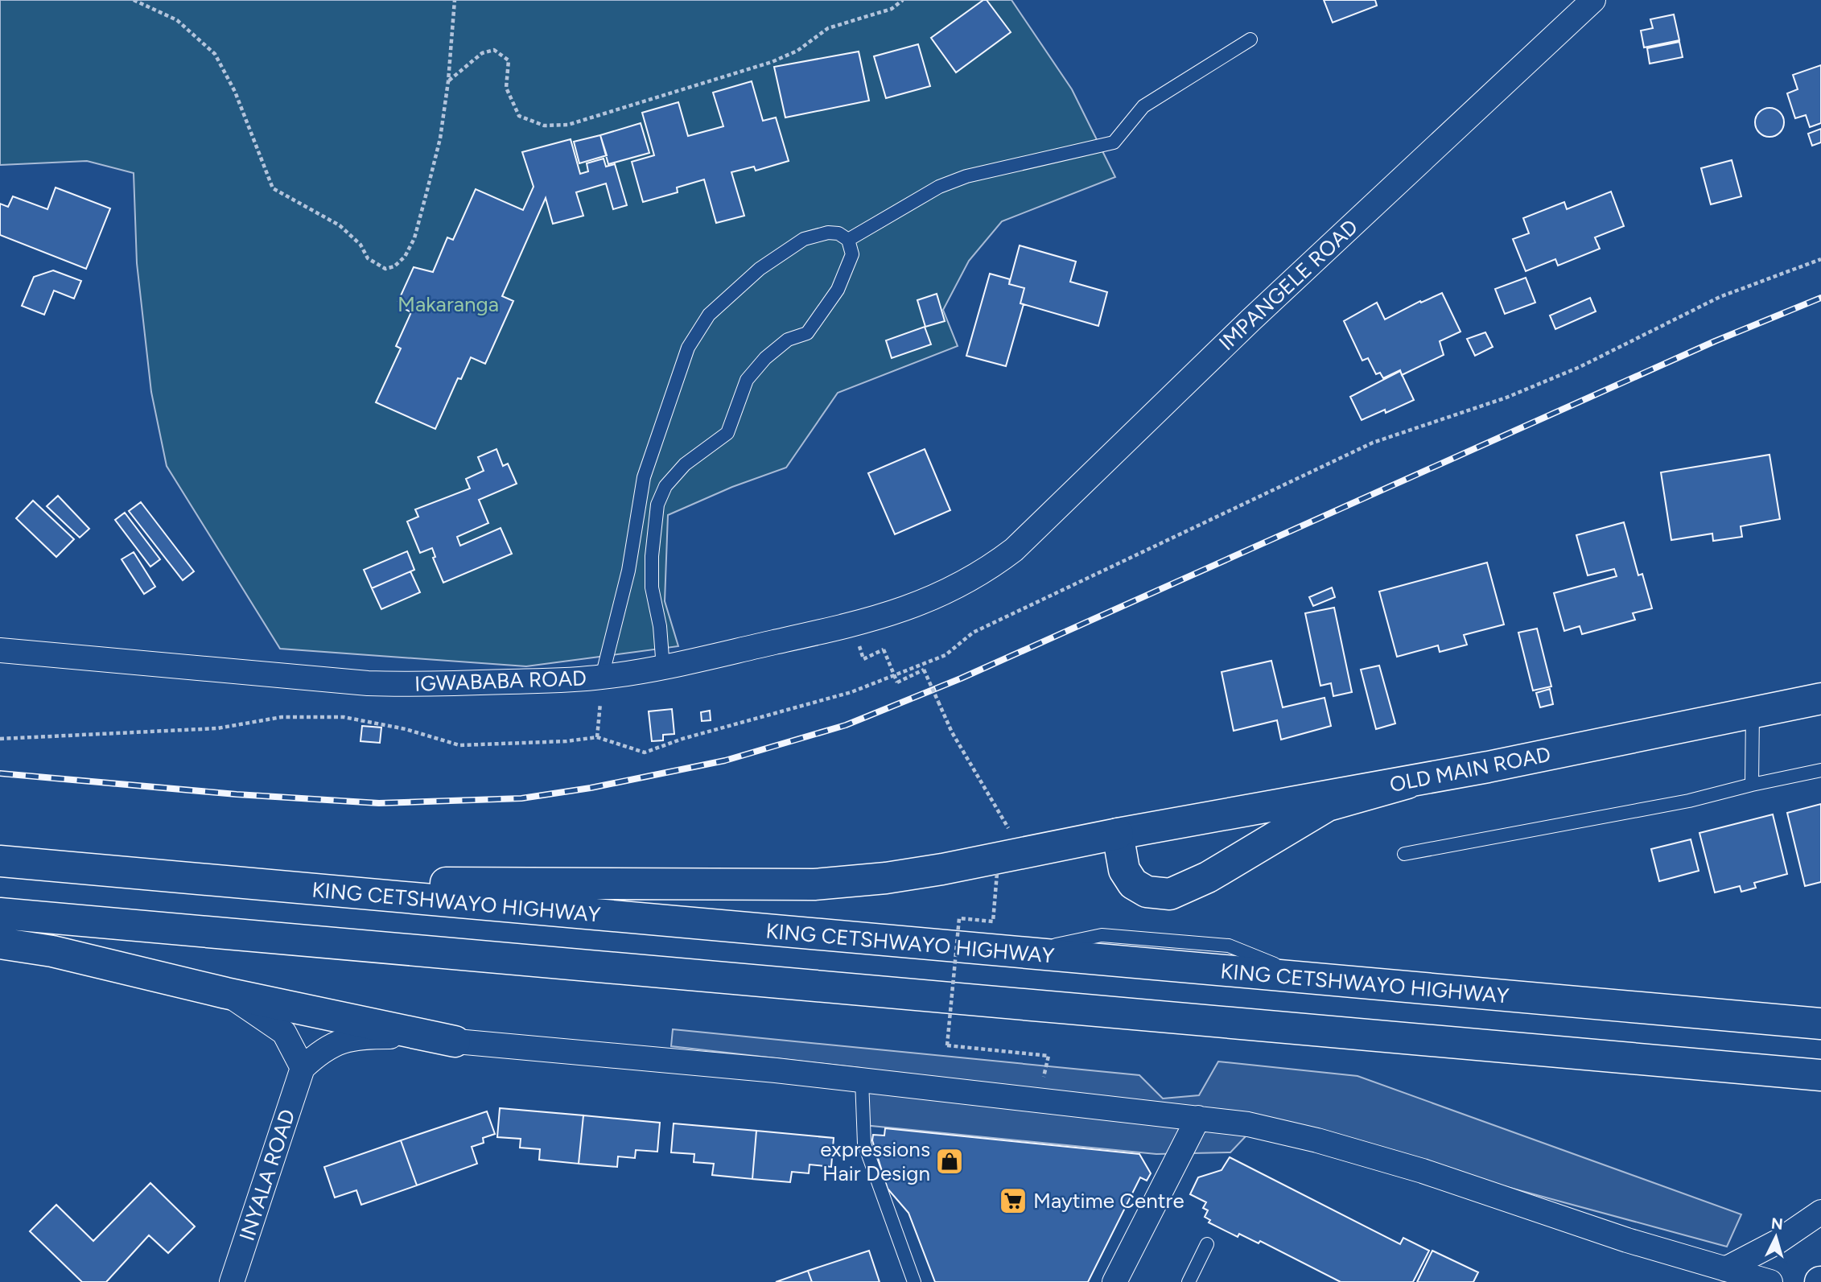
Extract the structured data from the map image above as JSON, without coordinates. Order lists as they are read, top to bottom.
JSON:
{
  "streets": {
    "main road": ["OLD MAIN ROAD", "KING CETSHWAYO HIGHWAY"],
    "street": ["IMPANGELE ROAD", "IGWABABA ROAD", "INYALA ROAD"]
  },
  "crossings": [
    ["IMPANGELE ROAD", "IGWABABA ROAD"],
    ["OLD MAIN ROAD", "KING CETSHWAYO HIGHWAY"]
  ],
  "parks": ["Makaranga"],
  "places": {
    "shop": ["expressions Hair Design"],
    "supermarket": ["Maytime Centre"]
  },
  "north": "top"
}
